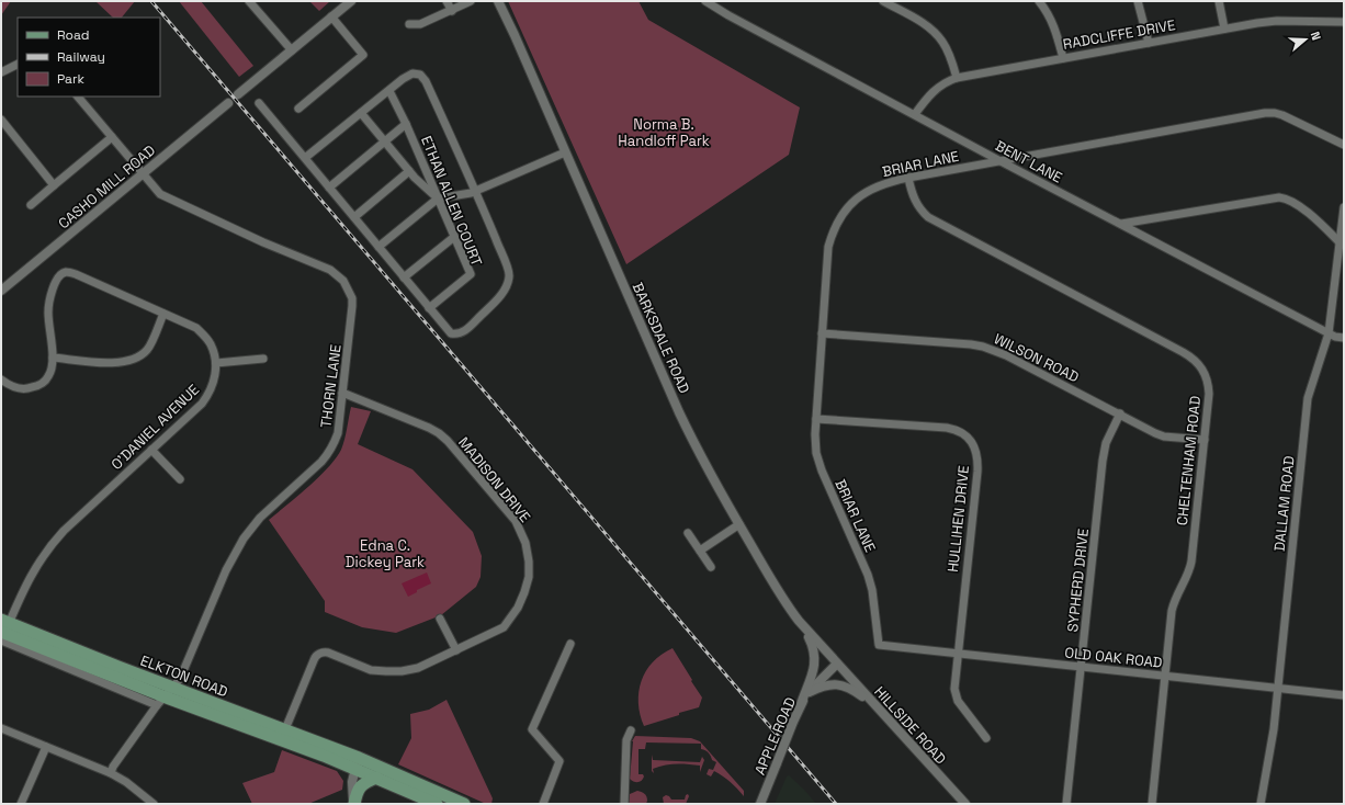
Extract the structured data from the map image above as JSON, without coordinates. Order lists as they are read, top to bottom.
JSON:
{
  "streets": {
    "main road": ["ELKTON ROAD"],
    "street": [
      "RADCLIFFE DRIVE",
      "BENT LANE",
      "BRIAR LANE",
      "CASHO MILL ROAD",
      "ETHAN ALLEN COURT",
      "BARKSDALE ROAD",
      "WILSON ROAD",
      "THORN LANE",
      "O'DANIEL AVENUE",
      "CHELTENHAM ROAD",
      "MADISON DRIVE",
      "DALLAM ROAD",
      "HULLIHEN DRIVE",
      "SYPHERD DRIVE",
      "OLD OAK ROAD",
      "HILLSIDE ROAD",
      "APPLE ROAD"
    ]
  },
  "crossings": [
    ["RADCLIFFE DRIVE", "BENT LANE"],
    ["BENT LANE", "BRIAR LANE"],
    ["BENT LANE", "DALLAM ROAD"],
    ["BRIAR LANE", "WILSON ROAD"],
    ["BRIAR LANE", "CHELTENHAM ROAD"],
    ["BRIAR LANE", "HULLIHEN DRIVE"],
    ["BRIAR LANE", "OLD OAK ROAD"],
    ["CASHO MILL ROAD", "THORN LANE"],
    ["BARKSDALE ROAD", "HILLSIDE ROAD"],
    ["BARKSDALE ROAD", "APPLE ROAD"],
    ["WILSON ROAD", "CHELTENHAM ROAD"],
    ["WILSON ROAD", "SYPHERD DRIVE"],
    ["THORN LANE", "MADISON DRIVE"],
    ["THORN LANE", "ELKTON ROAD"],
    ["O'DANIEL AVENUE", "ELKTON ROAD"],
    ["CHELTENHAM ROAD", "OLD OAK ROAD"],
    ["MADISON DRIVE", "ELKTON ROAD"],
    ["DALLAM ROAD", "OLD OAK ROAD"],
    ["HULLIHEN DRIVE", "OLD OAK ROAD"],
    ["SYPHERD DRIVE", "OLD OAK ROAD"],
    ["HILLSIDE ROAD", "APPLE ROAD"]
  ],
  "parks": ["Norma B. Handloff Park", "Edna C. Dickey Park"],
  "legend": ["Road", "Railway", "Park"],
  "north": "right"
}
